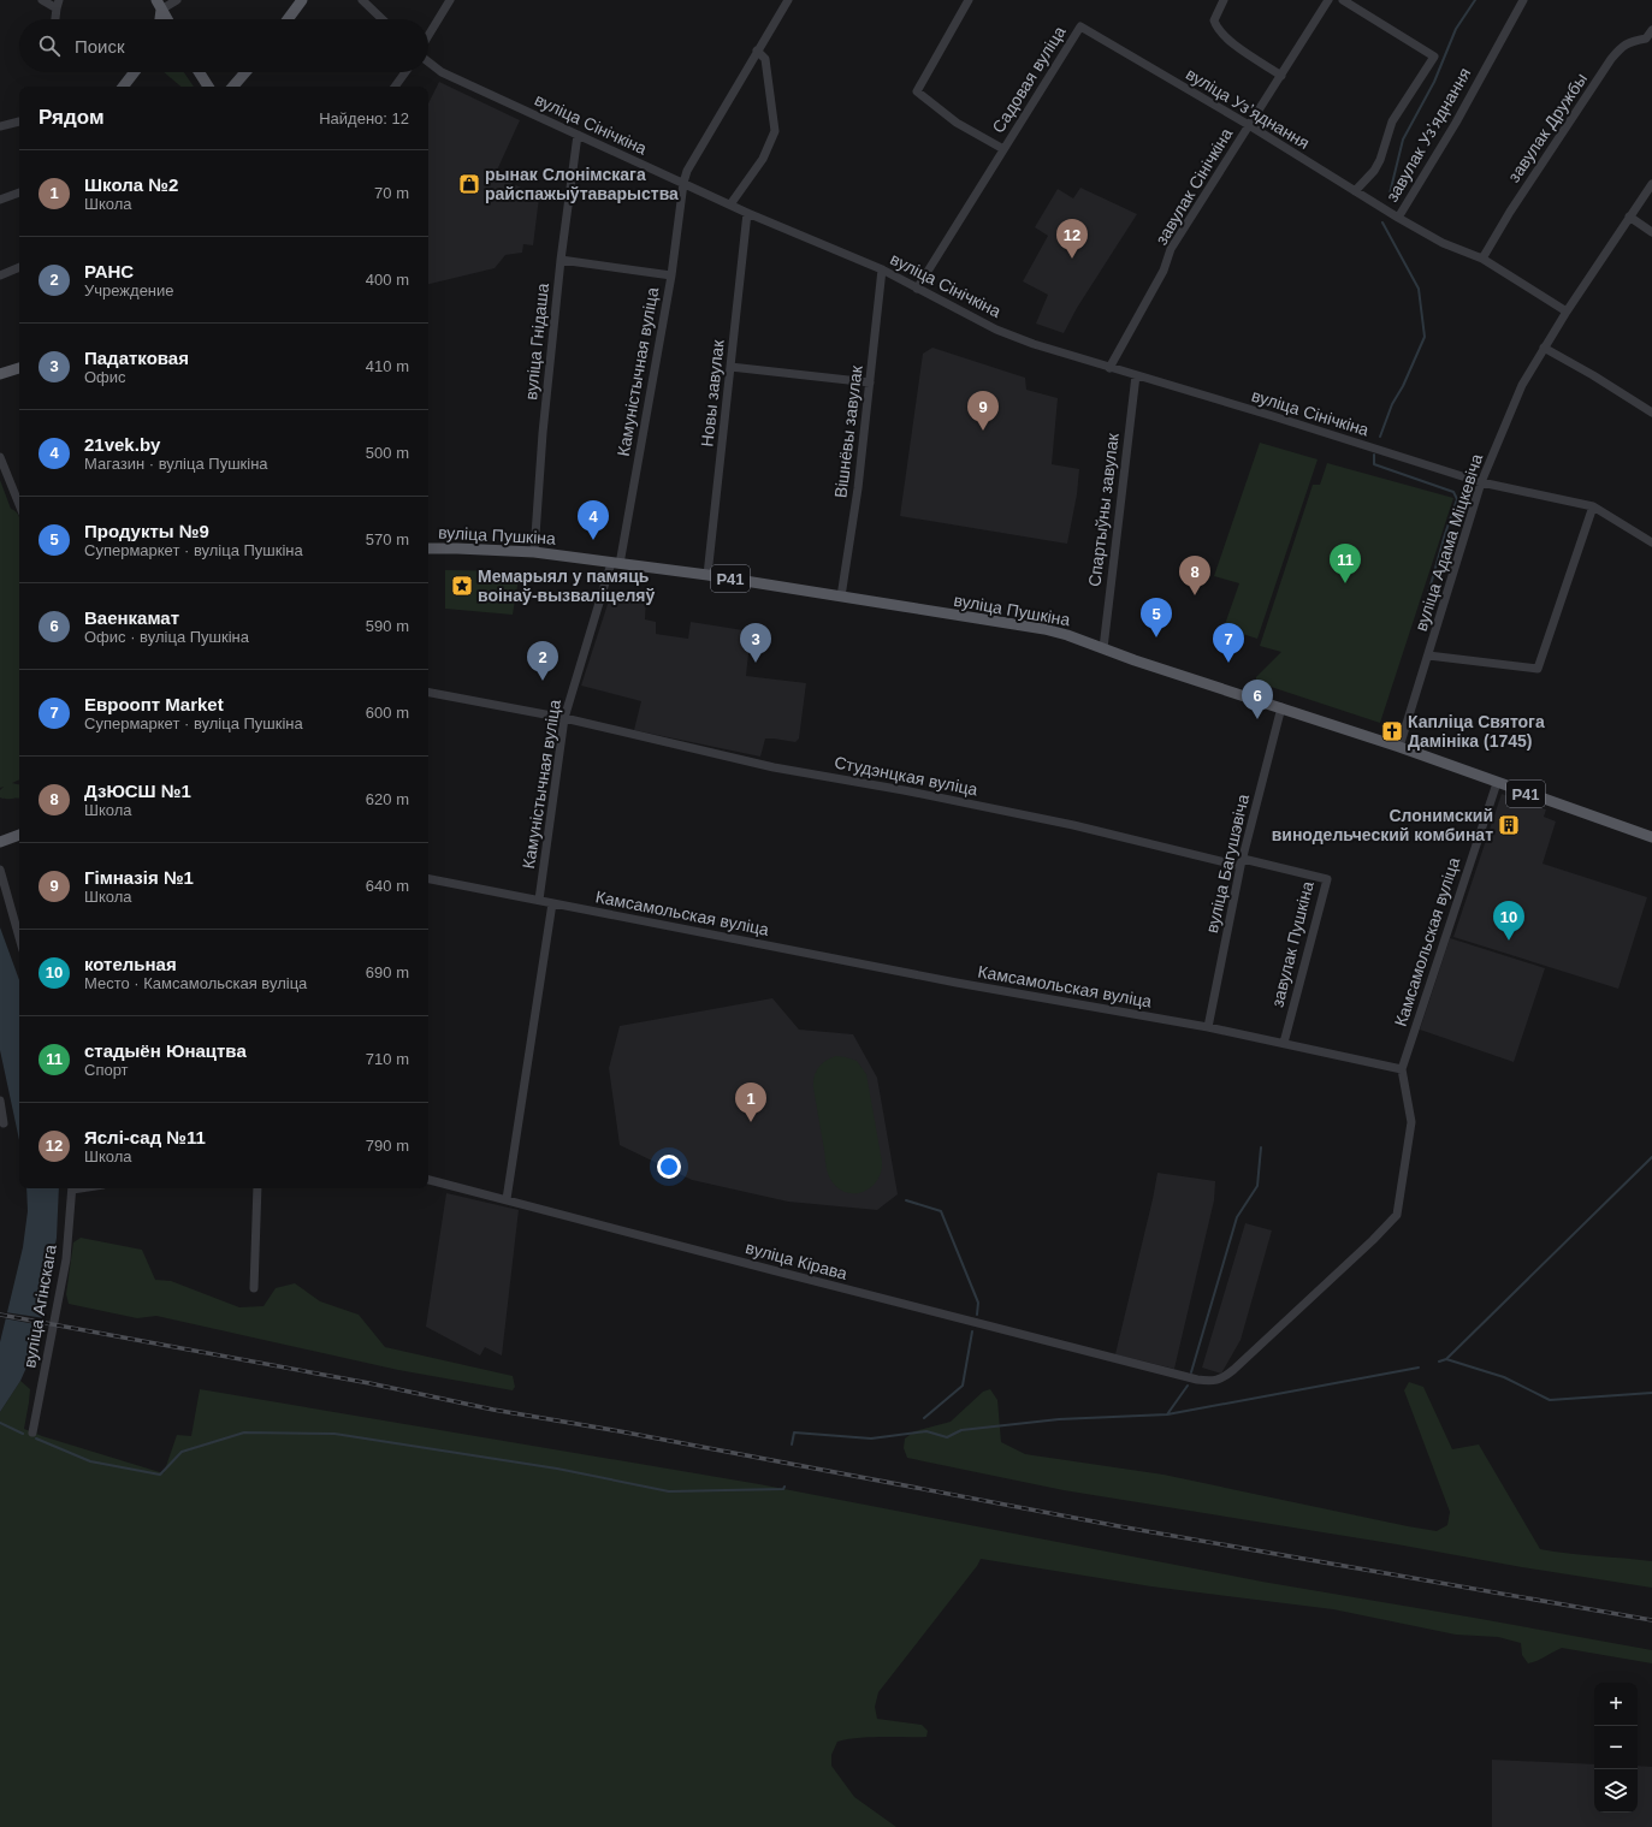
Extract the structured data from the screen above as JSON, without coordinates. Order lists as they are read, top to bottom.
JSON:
{
  "streets": {
    "main road": ["вуліца Пушкіна", "Р41"],
    "street": [
      "Садовая вуліца",
      "вуліца Узʼяднання",
      "вуліца Сінічкіна",
      "завулак Дружбы",
      "завулак Узʼяднання",
      "завулак Сінічкіна",
      "вуліца Гнідаша",
      "Камуністычная вуліца",
      "Новы завулак",
      "Вішнёвы завулак",
      "Спартыўны завулак",
      "вуліца Адама Міцкевіча",
      "Студэнцкая вуліца",
      "вуліца Багушэвіча",
      "Камсамольская вуліца",
      "завулак Пушкіна",
      "вуліца Кірава",
      "вуліца Агінскага"
    ]
  },
  "crossings": [
    ["Садовая вуліца", "вуліца Узʼяднання"],
    ["Садовая вуліца", "вуліца Сінічкіна"],
    ["вуліца Узʼяднання", "завулак Узʼяднання"],
    ["вуліца Узʼяднання", "завулак Сінічкіна"],
    ["вуліца Сінічкіна", "завулак Сінічкіна"],
    ["вуліца Сінічкіна", "вуліца Гнідаша"],
    ["вуліца Сінічкіна", "Камуністычная вуліца"],
    ["вуліца Сінічкіна", "Новы завулак"],
    ["вуліца Сінічкіна", "Вішнёвы завулак"],
    ["вуліца Сінічкіна", "Спартыўны завулак"],
    ["вуліца Сінічкіна", "вуліца Адама Міцкевіча"],
    ["завулак Дружбы", "завулак Узʼяднання"],
    ["завулак Узʼяднання", "вуліца Адама Міцкевіча"],
    ["вуліца Гнідаша", "вуліца Пушкіна"],
    ["Камуністычная вуліца", "вуліца Пушкіна"],
    ["Камуністычная вуліца", "Студэнцкая вуліца"],
    ["Камуністычная вуліца", "Камсамольская вуліца"],
    ["Новы завулак", "вуліца Пушкіна"],
    ["Вішнёвы завулак", "вуліца Пушкіна"],
    ["Спартыўны завулак", "вуліца Пушкіна"],
    ["вуліца Пушкіна", "вуліца Адама Міцкевіча"],
    ["вуліца Пушкіна", "вуліца Багушэвіча"],
    ["вуліца Пушкіна", "Камсамольская вуліца"],
    ["Студэнцкая вуліца", "вуліца Багушэвіча"],
    ["Студэнцкая вуліца", "завулак Пушкіна"],
    ["вуліца Багушэвіча", "Камсамольская вуліца"],
    ["вуліца Багушэвіча", "завулак Пушкіна"],
    ["Камсамольская вуліца", "завулак Пушкіна"],
    ["Камсамольская вуліца", "вуліца Кірава"]
  ],
  "places": {
    "shop": ["рынак Слонімскага райспажыўтаварыства"],
    "place": ["Мемарыял у памяць воінаў-вызваліцеляў"],
    "church": ["Капліца Святога Дамініка (1745)"],
    "building": ["Слонимский винодельческий комбинат"]
  },
  "page": {
    "search": "Поиск",
    "heading": ["Рядом", "Найдено: 12"],
    "list": [
      {
        "mark": "1",
        "name": "Школа №2",
        "note": "Школа",
        "value": "70 m"
      },
      {
        "mark": "2",
        "name": "РАНС",
        "note": "Учреждение",
        "value": "400 m"
      },
      {
        "mark": "3",
        "name": "Падатковая",
        "note": "Офис",
        "value": "410 m"
      },
      {
        "mark": "4",
        "name": "21vek.by",
        "note": "Магазин · вуліца Пушкіна",
        "value": "500 m"
      },
      {
        "mark": "5",
        "name": "Продукты №9",
        "note": "Супермаркет · вуліца Пушкіна",
        "value": "570 m"
      },
      {
        "mark": "6",
        "name": "Ваенкамат",
        "note": "Офис · вуліца Пушкіна",
        "value": "590 m"
      },
      {
        "mark": "7",
        "name": "Евроопт Market",
        "note": "Супермаркет · вуліца Пушкіна",
        "value": "600 m"
      },
      {
        "mark": "8",
        "name": "ДзЮСШ №1",
        "note": "Школа",
        "value": "620 m"
      },
      {
        "mark": "9",
        "name": "Гімназія №1",
        "note": "Школа",
        "value": "640 m"
      },
      {
        "mark": "10",
        "name": "котельная",
        "note": "Место · Камсамольская вуліца",
        "value": "690 m"
      },
      {
        "mark": "11",
        "name": "стадыён Юнацтва",
        "note": "Спорт",
        "value": "710 m"
      },
      {
        "mark": "12",
        "name": "Яслі-сад №11",
        "note": "Школа",
        "value": "790 m"
      }
    ],
    "pins": [
      "12",
      "9",
      "4",
      "11",
      "8",
      "5",
      "3",
      "7",
      "2",
      "6",
      "10",
      "1"
    ],
    "map_buttons": ["+", "−"]
  }
}
